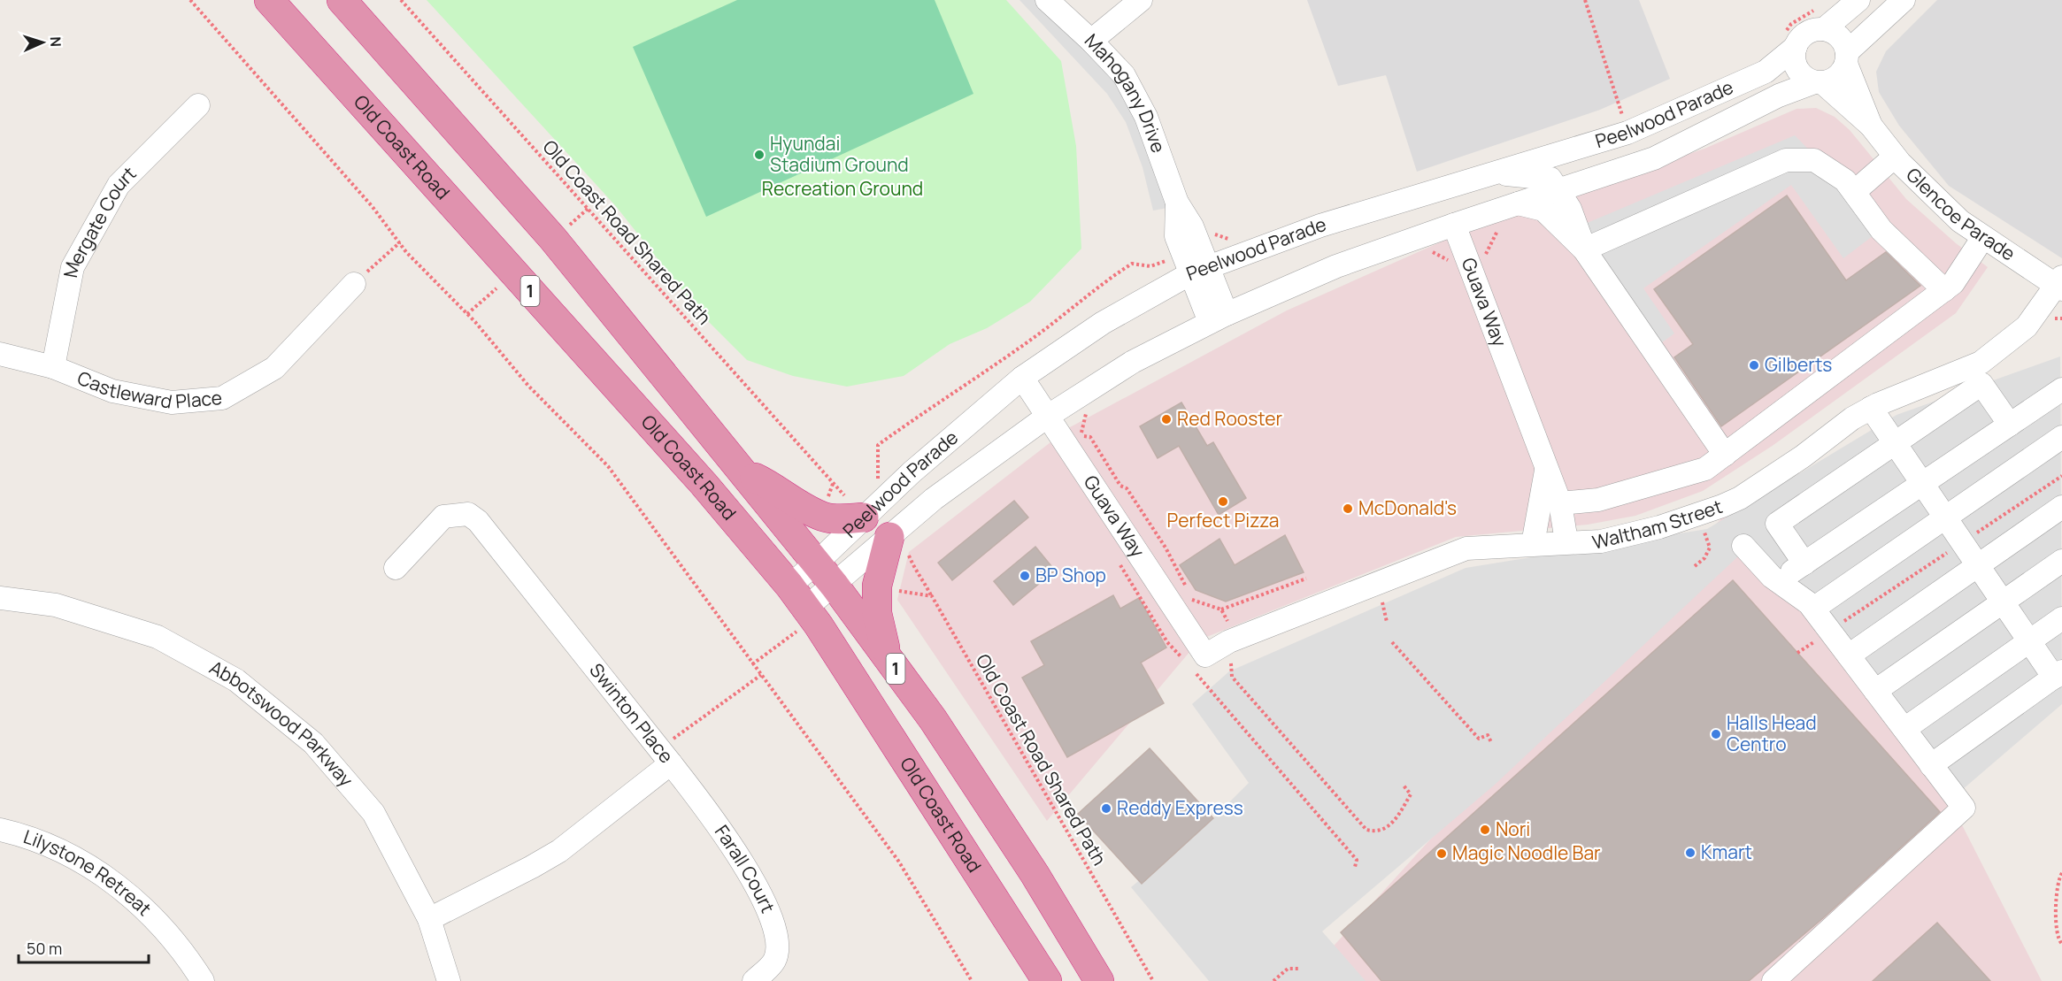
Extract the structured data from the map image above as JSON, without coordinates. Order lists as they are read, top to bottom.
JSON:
{
  "streets": {
    "highway": ["Old Coast Road", "1"],
    "street": [
      "Mahogany Drive",
      "Peelwood Parade",
      "Glencoe Parade",
      "Mergate Court",
      "Guava Way",
      "Castleward Place",
      "Waltham Street",
      "Swinton Place",
      "Abbotswood Parkway",
      "Farall Court",
      "Lilystone Retreat"
    ],
    "path": ["Old Coast Road Shared Path"]
  },
  "crossings": [
    ["Mahogany Drive", "Peelwood Parade"],
    ["Peelwood Parade", "Old Coast Road"],
    ["Peelwood Parade", "Glencoe Parade"],
    ["Peelwood Parade", "Old Coast Road Shared Path"],
    ["Peelwood Parade", "Guava Way"],
    ["Glencoe Parade", "Waltham Street"],
    ["Mergate Court", "Castleward Place"],
    ["Guava Way", "Waltham Street"],
    ["Swinton Place", "Abbotswood Parkway"],
    ["Swinton Place", "Farall Court"]
  ],
  "parks": ["Recreation Ground"],
  "places": [
    "Hyundai Stadium Ground",
    "Gilberts",
    "Red Rooster",
    "Perfect Pizza",
    "McDonald's",
    "BP Shop",
    "Halls Head Centro",
    "Reddy Express",
    "Nori",
    "Kmart",
    "Magic Noodle Bar"
  ],
  "scale_bar": "50 m",
  "north": "right"
}
